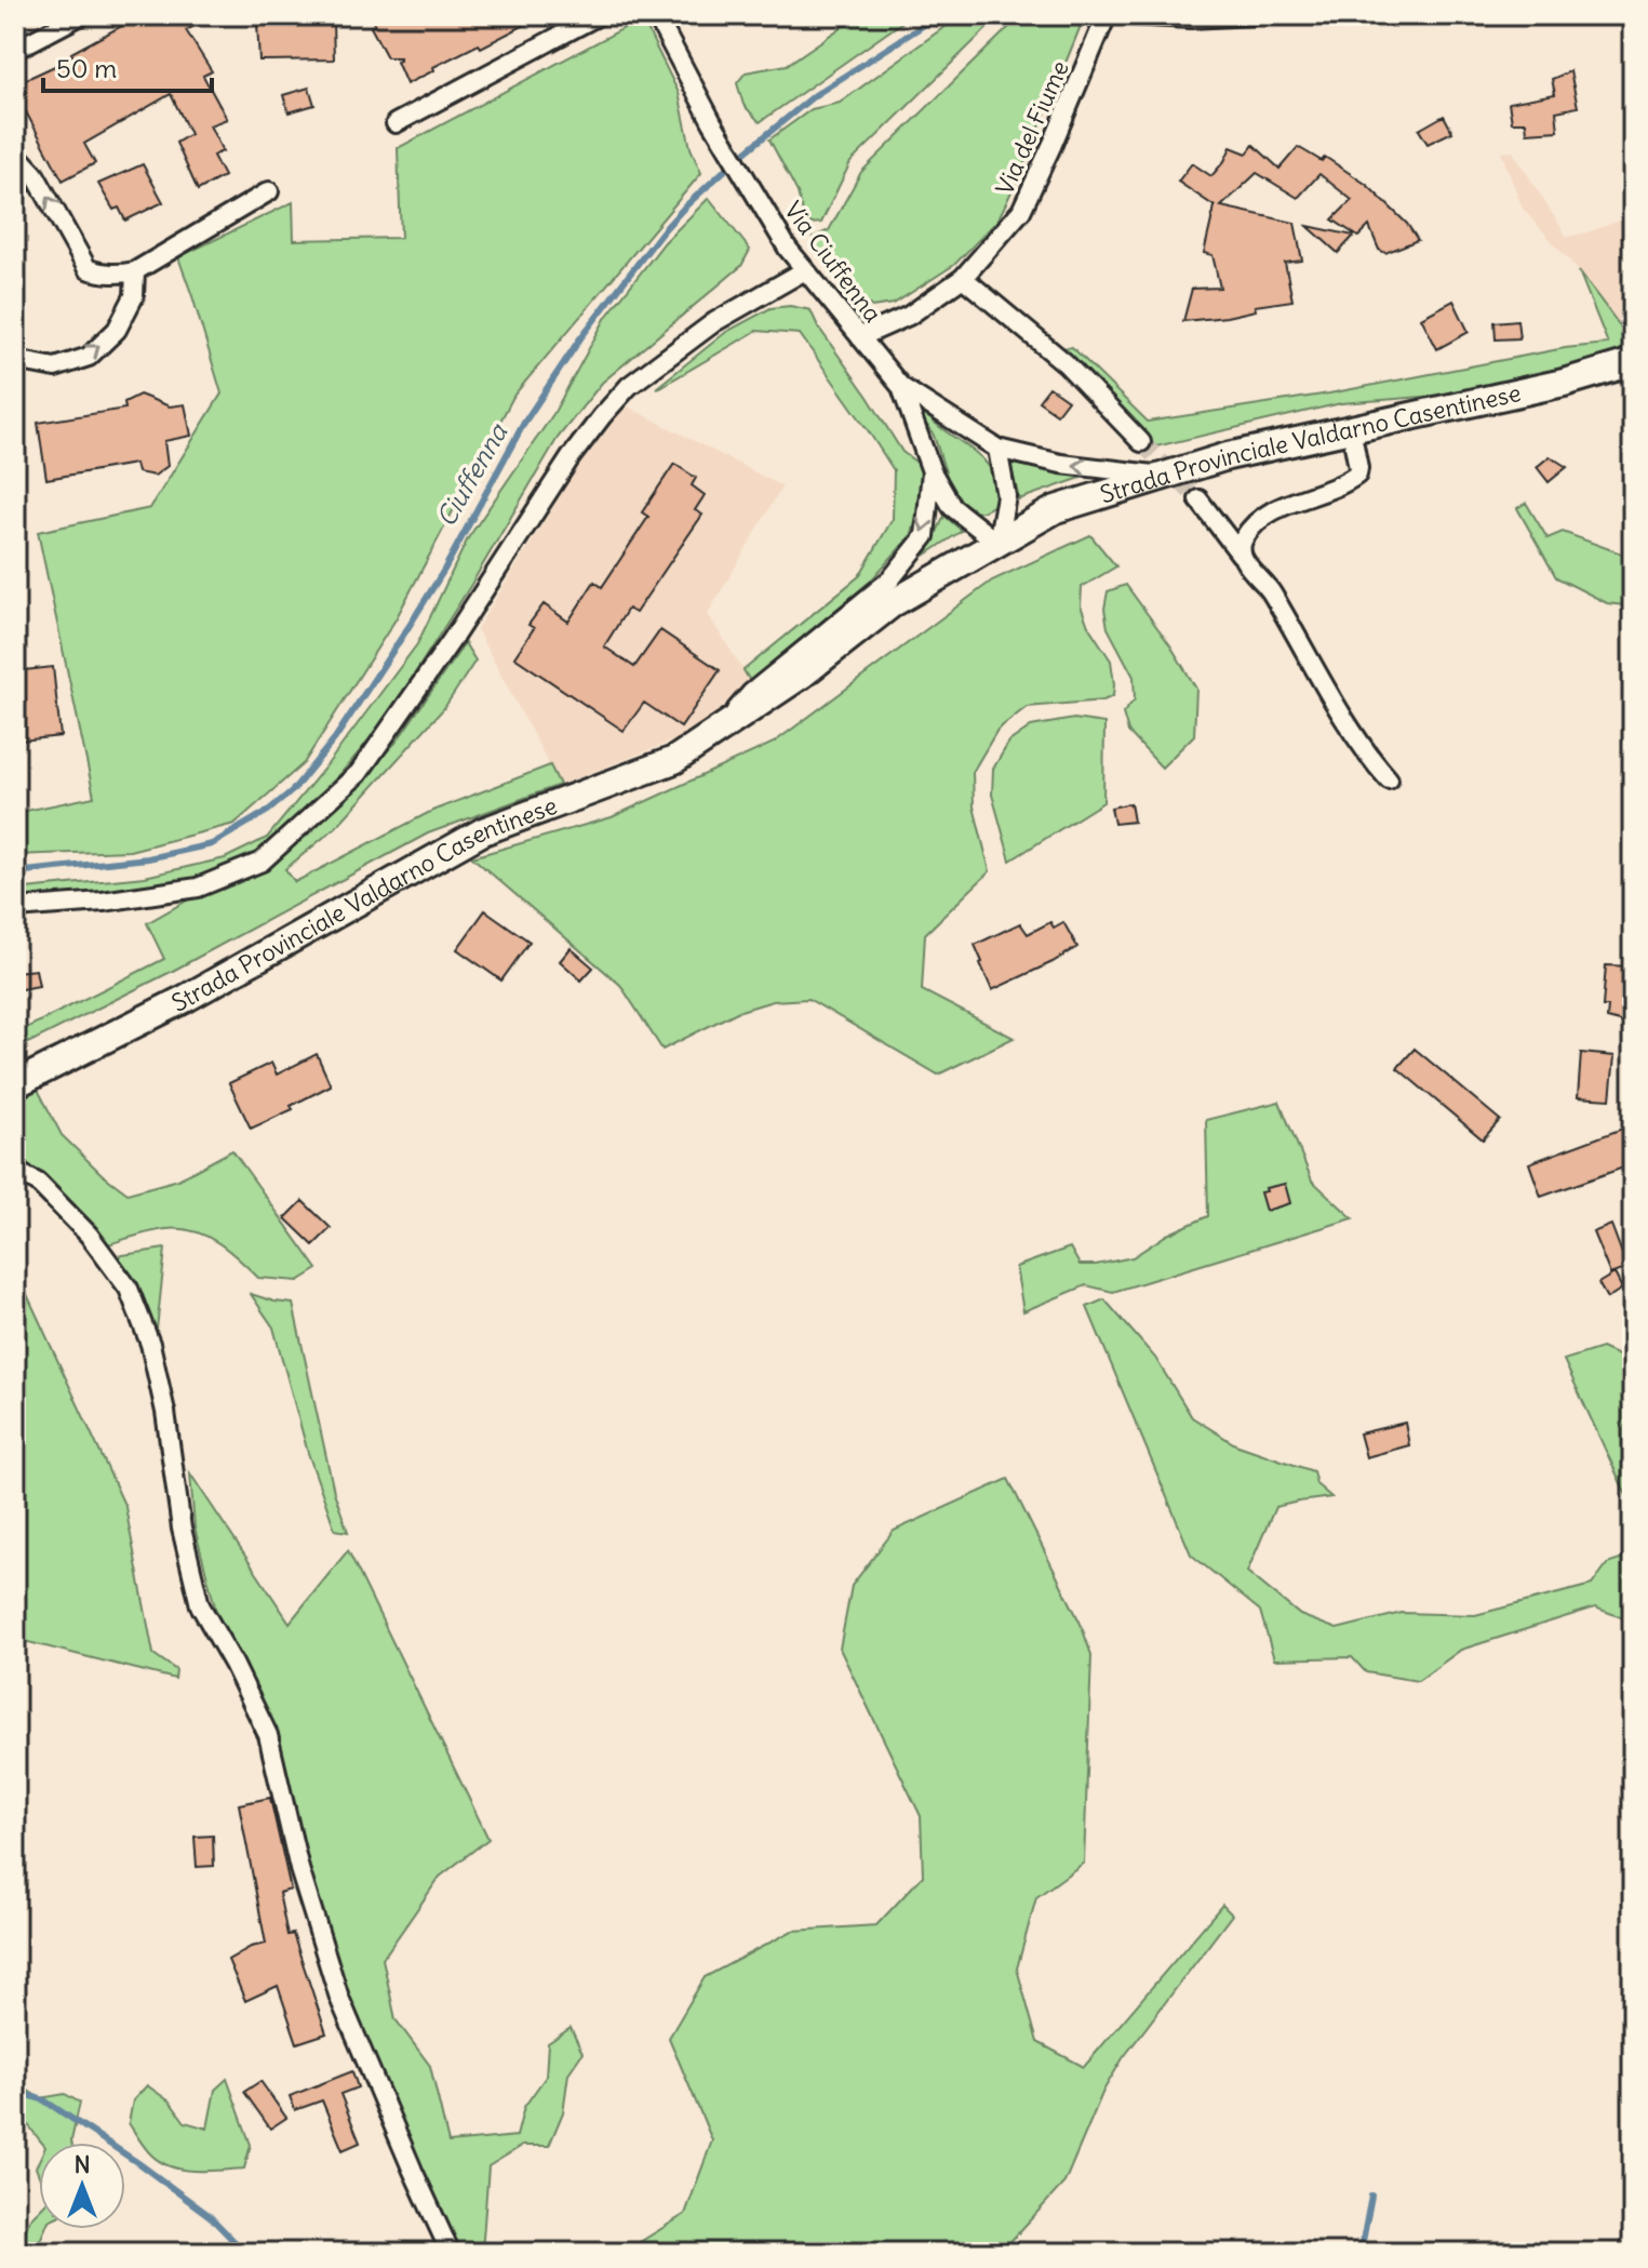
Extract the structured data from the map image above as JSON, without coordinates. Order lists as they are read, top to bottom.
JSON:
{
  "streets": {
    "main road": ["Strada Provinciale Valdarno Casentinese"],
    "street": ["Via del Fiume", "Via Ciuffenna"]
  },
  "crossings": [
    ["Via del Fiume", "Via Ciuffenna"],
    ["Via Ciuffenna", "Strada Provinciale Valdarno Casentinese"]
  ],
  "water": ["Ciuffenna"],
  "scale_bar": "50 m",
  "north": "top"
}
